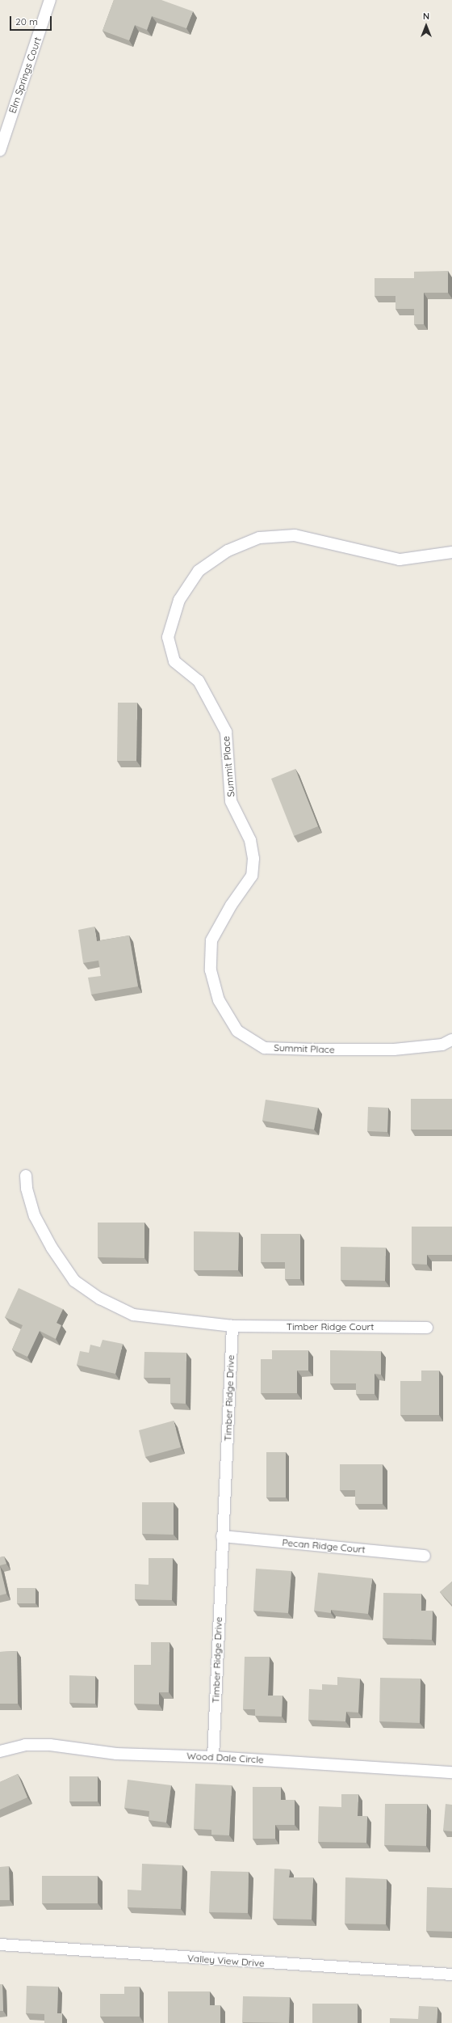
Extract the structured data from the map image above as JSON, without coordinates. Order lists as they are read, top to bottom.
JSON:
{
  "streets": {
    "street": [
      "Elm Springs Court",
      "Summit Place",
      "Timber Ridge Court",
      "Timber Ridge Drive",
      "Pecan Ridge Court",
      "Wood Dale Circle",
      "Valley View Drive"
    ]
  },
  "crossings": [
    ["Timber Ridge Court", "Timber Ridge Drive"],
    ["Timber Ridge Drive", "Pecan Ridge Court"],
    ["Timber Ridge Drive", "Wood Dale Circle"]
  ],
  "scale_bar": "20 m",
  "north": "top"
}
